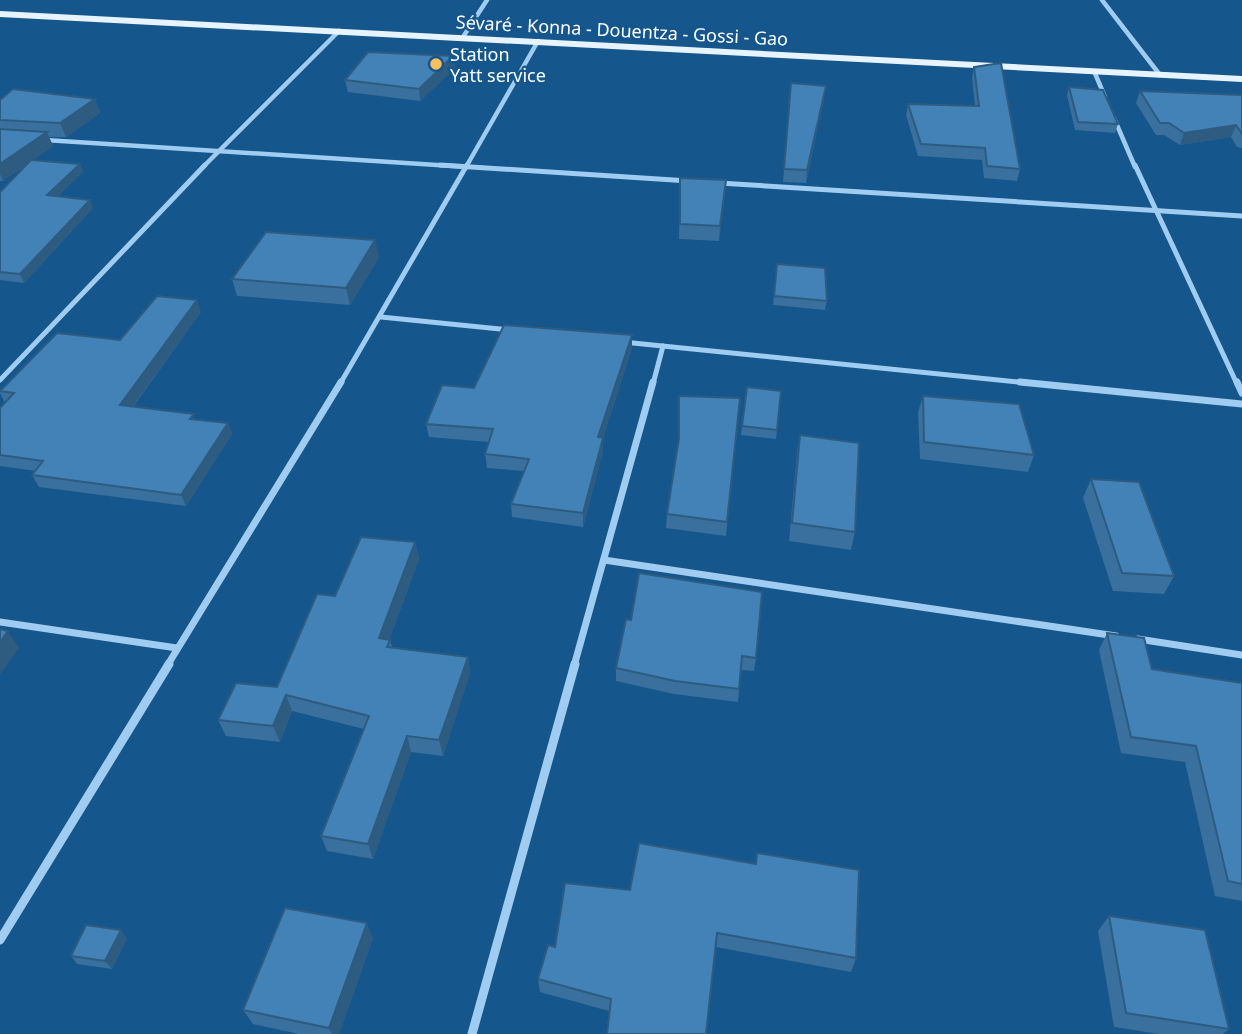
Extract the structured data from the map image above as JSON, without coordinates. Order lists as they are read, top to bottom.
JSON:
{
  "streets": {
    "main road": ["Sévaré - Konna - Douentza - Gossi - Gao"]
  },
  "places": ["Station Yatt service"]
}
